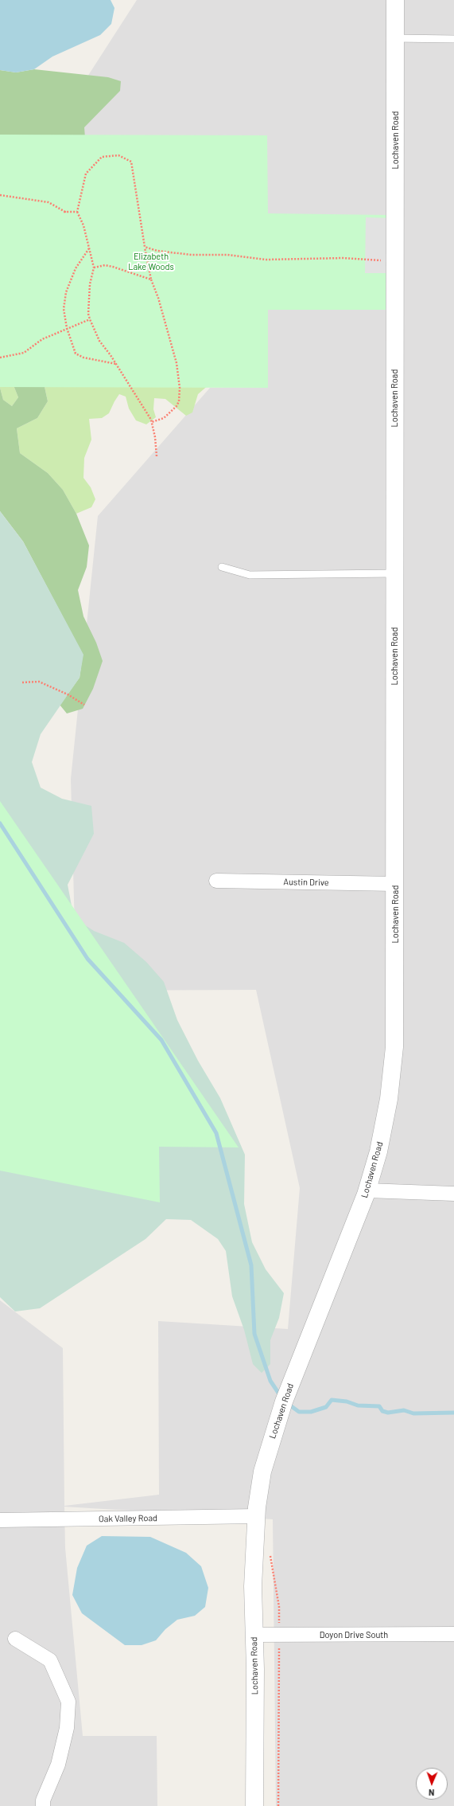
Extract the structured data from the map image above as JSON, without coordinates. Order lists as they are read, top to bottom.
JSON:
{
  "streets": {
    "street": [
      "Lochaven Road",
      "Austin Drive",
      "Oak Valley Road",
      "Doyon Drive South"
    ]
  },
  "crossings": [
    ["Lochaven Road", "Austin Drive"],
    ["Lochaven Road", "Oak Valley Road"],
    ["Lochaven Road", "Doyon Drive South"]
  ],
  "parks": ["Elizabeth Lake Woods"],
  "north": "bottom"
}
